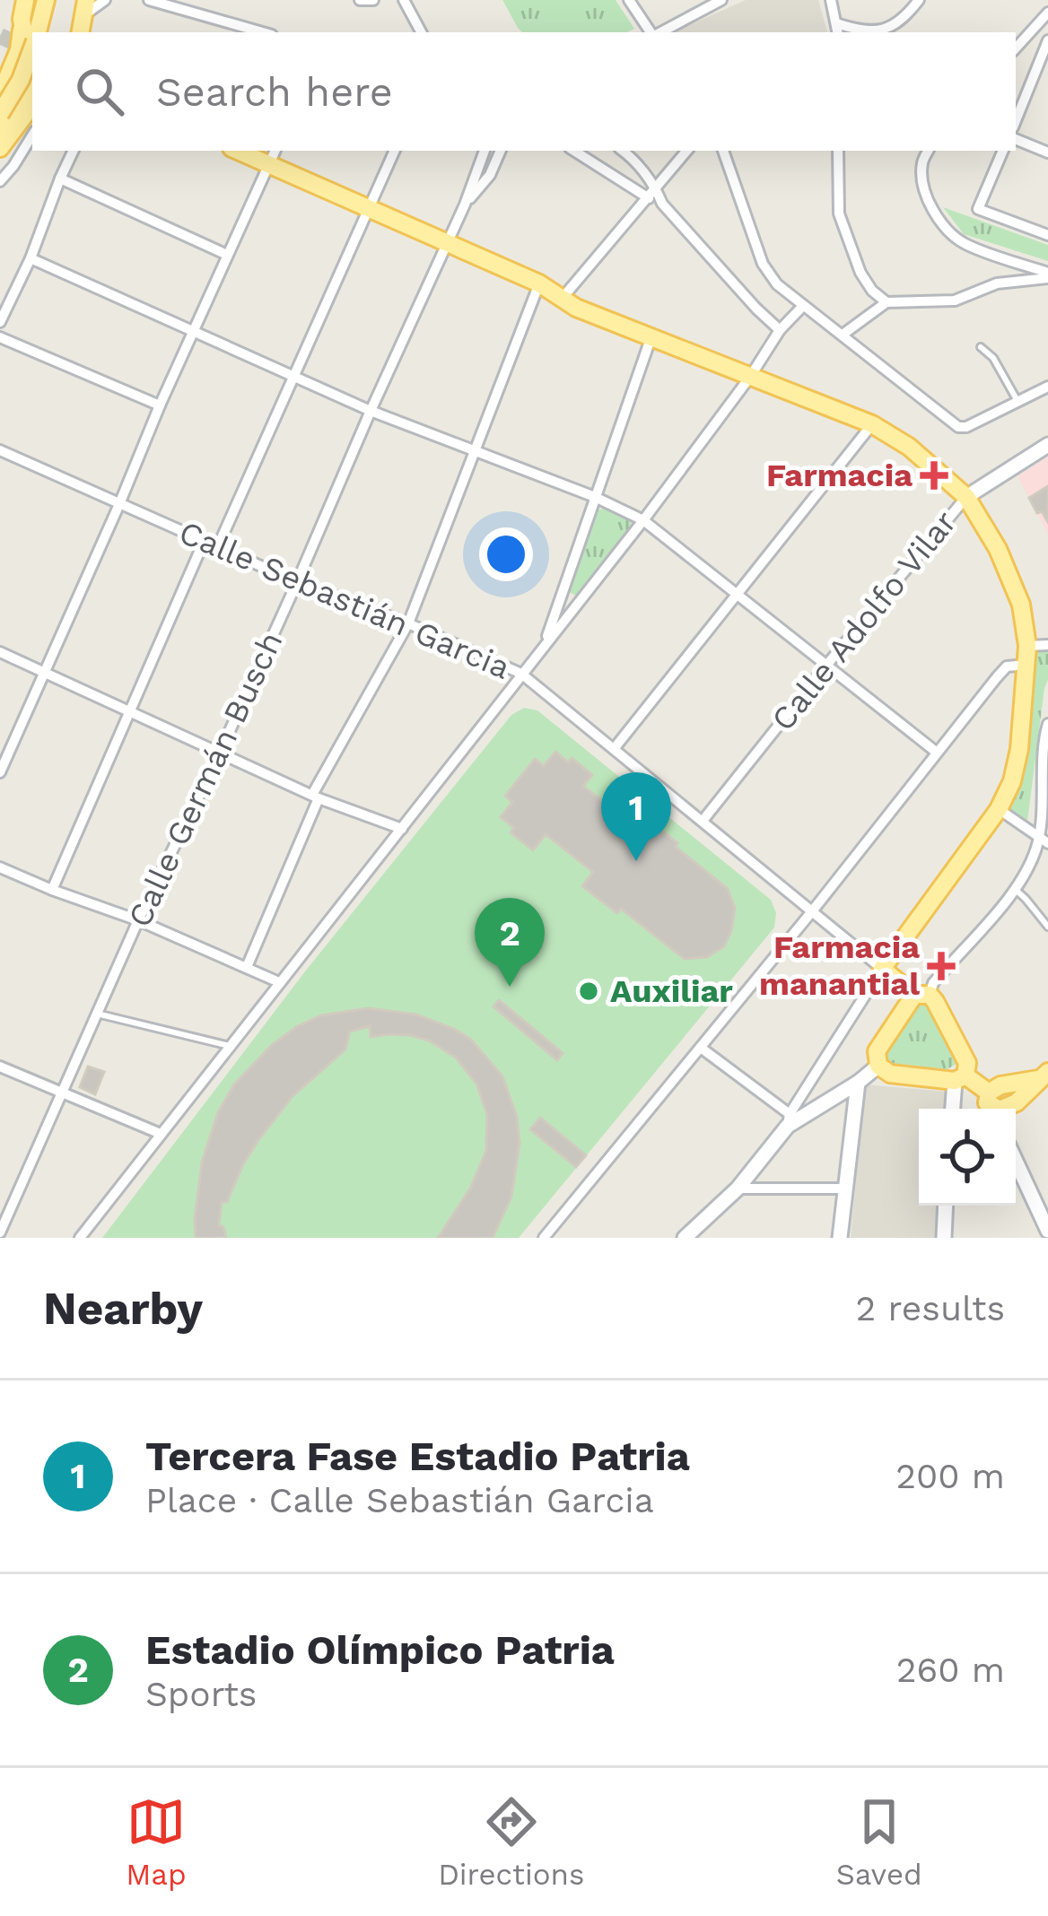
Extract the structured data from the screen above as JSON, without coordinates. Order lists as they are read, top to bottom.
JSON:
{
  "streets": {
    "main road": ["Calle Sebastián Garcia", "Calle Adolfo Vilar"],
    "street": ["Calle Germán Busch"]
  },
  "crossings": [
    ["Calle Sebastián Garcia", "Calle Adolfo Vilar"],
    ["Calle Sebastián Garcia", "Calle Germán Busch"]
  ],
  "places": {
    "health": ["Farmacia", "Farmacia manantial"],
    "other": ["Auxiliar"]
  },
  "page": {
    "search": "Search here",
    "pins": ["1", "2"],
    "heading": ["Nearby", "2 results"],
    "list": [
      {
        "mark": "1",
        "name": "Tercera Fase Estadio Patria",
        "note": "Place · Calle Sebastián Garcia",
        "value": "200 m"
      },
      {
        "mark": "2",
        "name": "Estadio Olímpico Patria",
        "note": "Sports",
        "value": "260 m"
      }
    ],
    "nav": ["Map", "Directions", "Saved"]
  }
}
